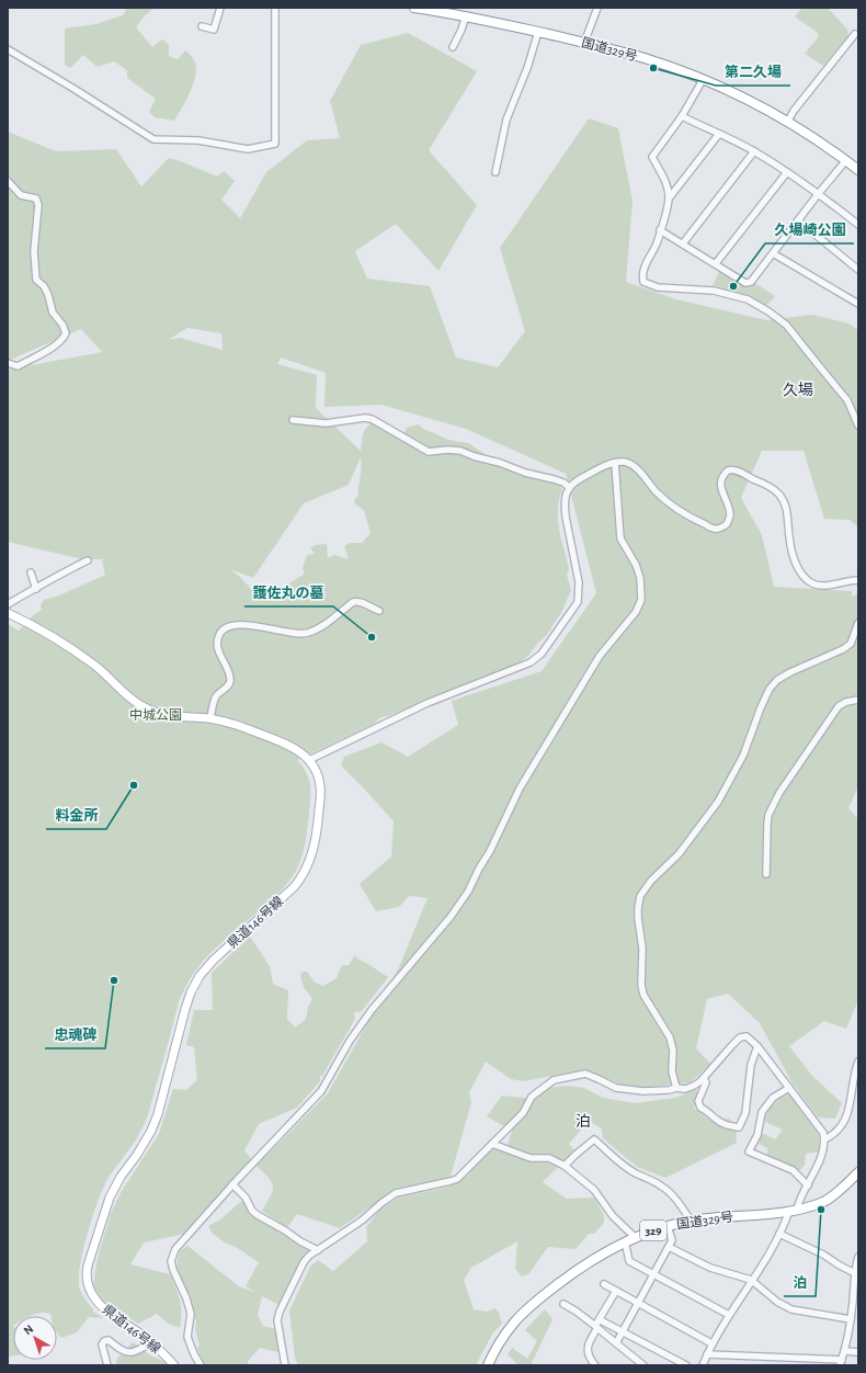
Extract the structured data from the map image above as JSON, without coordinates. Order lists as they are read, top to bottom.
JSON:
{
  "streets": {
    "highway": ["国道329号", "329"],
    "main road": ["県道146号線"]
  },
  "districts": ["久場", "泊"],
  "parks": ["中城公園"],
  "places": [
    "第二久場",
    "久場崎公園",
    "護佐丸の墓",
    "料金所",
    "忠魂碑",
    "泊"
  ],
  "north": "top left"
}
